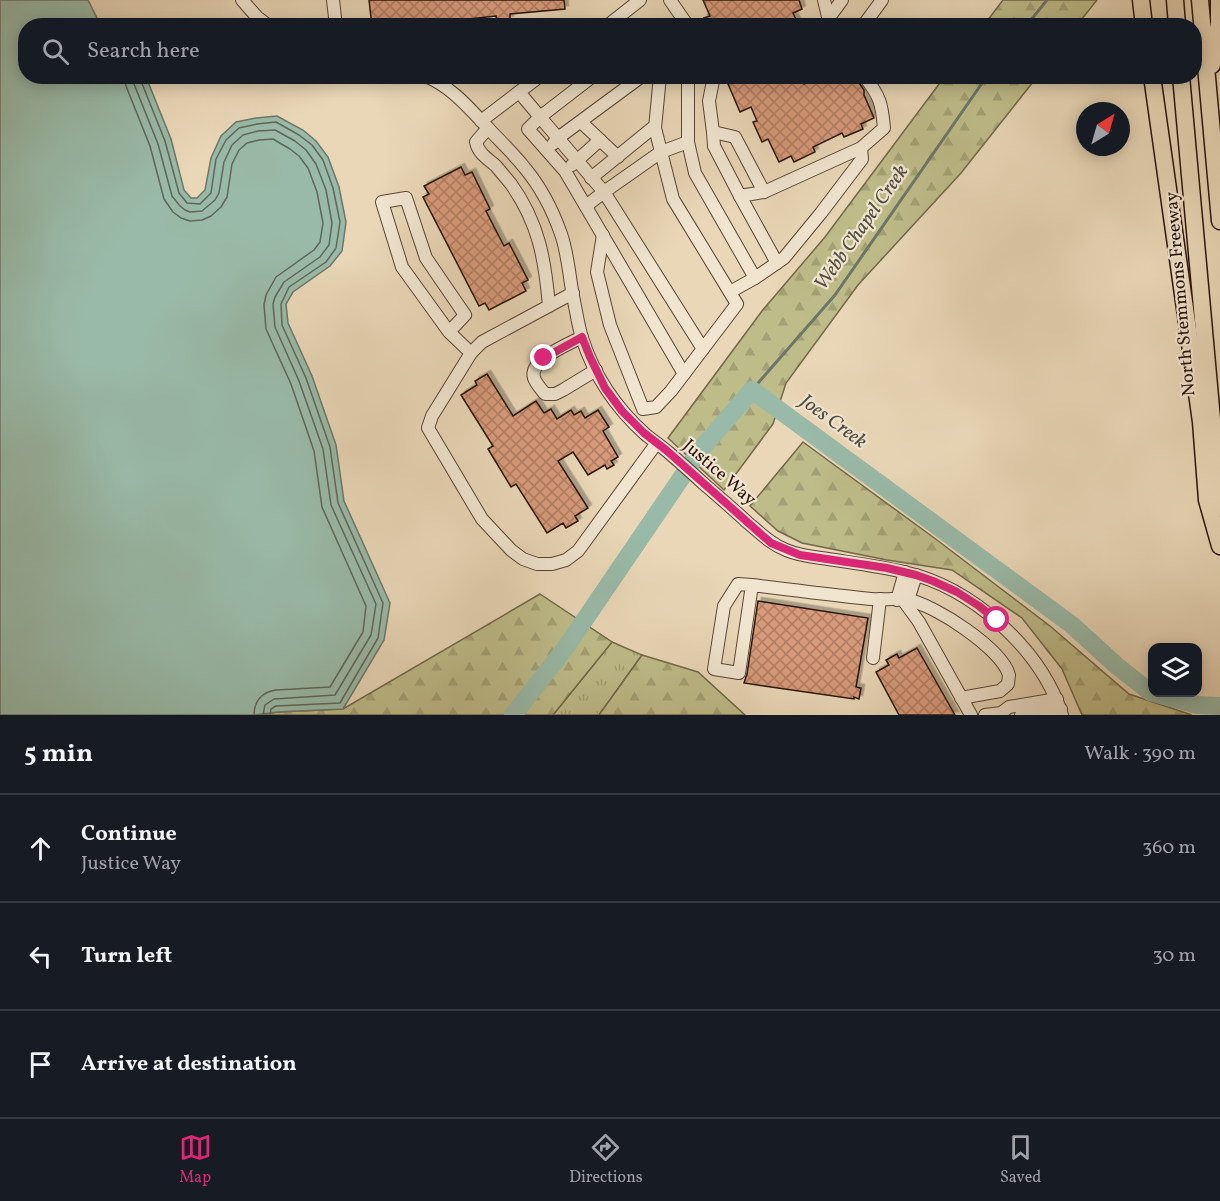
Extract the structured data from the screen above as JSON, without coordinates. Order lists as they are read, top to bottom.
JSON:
{
  "streets": {
    "highway": ["North Stemmons Freeway"],
    "street": ["Justice Way"]
  },
  "water": ["Webb Chapel Creek", "Joes Creek"],
  "north": "top right",
  "page": {
    "search": "Search here",
    "heading": ["5 min", "Walk · 390 m"],
    "list": [
      ["Continue", "Justice Way", "360 m"],
      ["Turn left", "30 m"],
      "Arrive at destination"
    ],
    "nav": ["Map", "Directions", "Saved"]
  }
}
